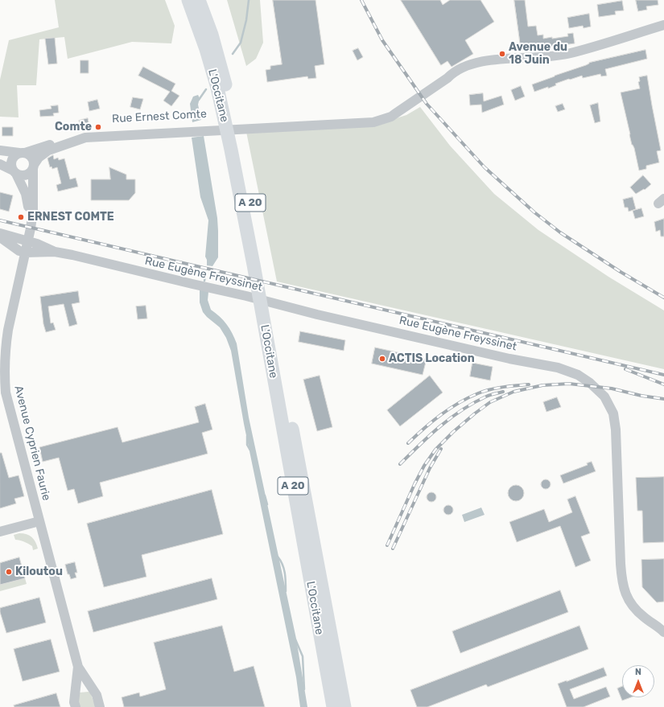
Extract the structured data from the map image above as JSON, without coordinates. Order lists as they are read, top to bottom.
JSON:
{
  "streets": {
    "highway": ["L'Occitane", "A 20"],
    "street": ["Rue Ernest Comte", "Rue Eugène Freyssinet", "Avenue Cyprien Faurie"]
  },
  "crossings": [
    ["Rue Ernest Comte", "Avenue Cyprien Faurie"],
    ["Rue Eugène Freyssinet", "Avenue Cyprien Faurie"]
  ],
  "places": [
    "Avenue du 18 Juin",
    "Comte",
    "ERNEST COMTE",
    "ACTIS Location",
    "Kiloutou"
  ],
  "north": "top"
}
